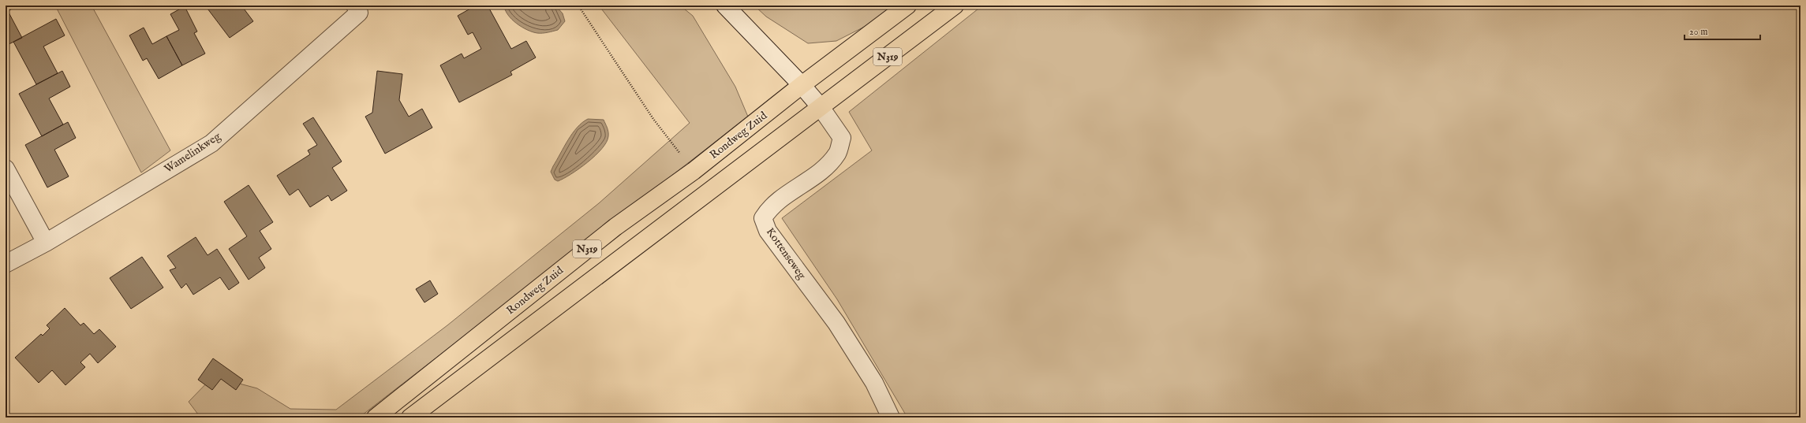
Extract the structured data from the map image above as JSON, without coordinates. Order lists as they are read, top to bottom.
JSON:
{
  "streets": {
    "main road": ["N319", "Rondweg Zuid"],
    "street": ["Wamelinkweg", "Kottenseweg"]
  },
  "crossings": [
    ["N319", "Rondweg Zuid"],
    ["N319", "Kottenseweg"],
    ["Rondweg Zuid", "Kottenseweg"]
  ],
  "scale_bar": "20 m"
}
